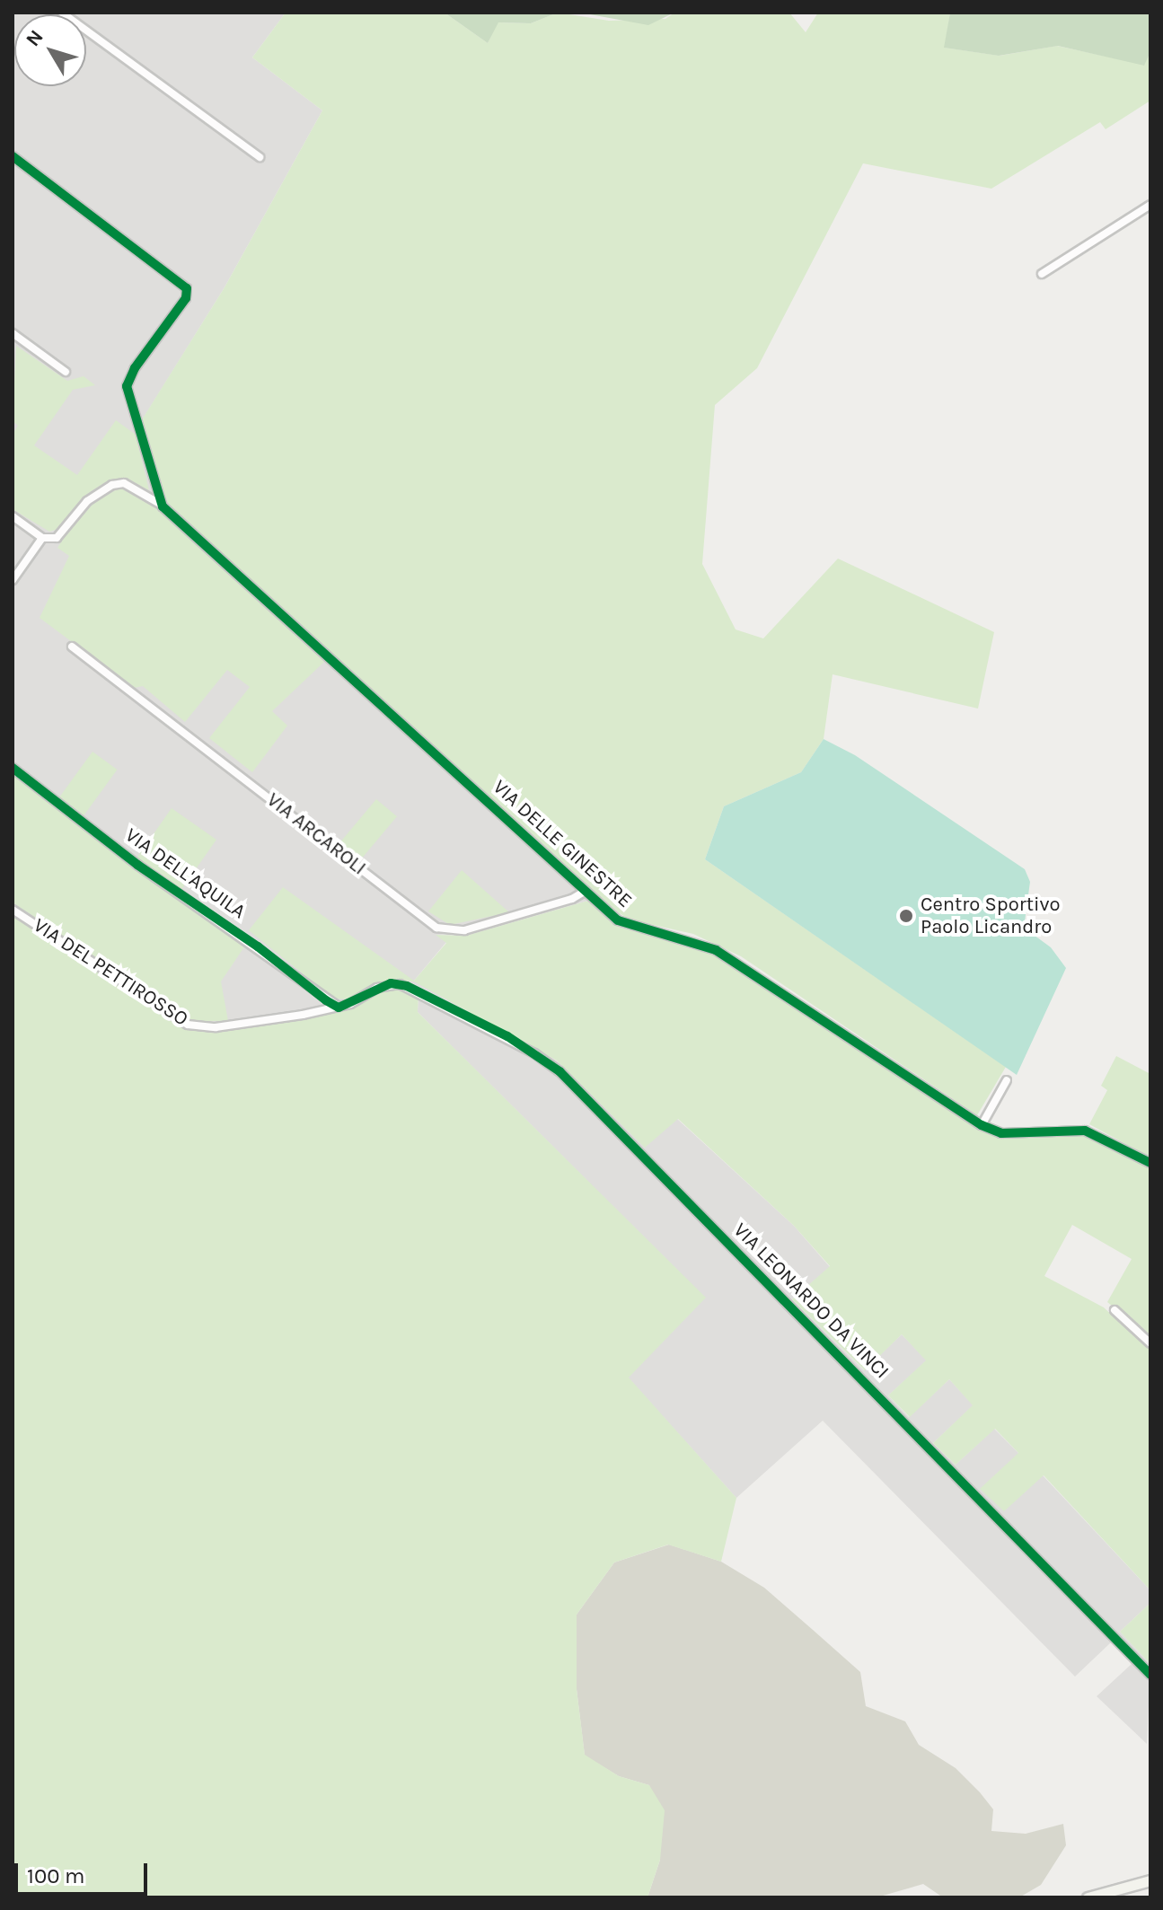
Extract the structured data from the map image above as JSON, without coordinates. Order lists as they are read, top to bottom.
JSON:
{
  "streets": {
    "street": [
      "VIA ARCAROLI",
      "VIA DELLE GINESTRE",
      "VIA DELL'AQUILA",
      "VIA DEL PETTIROSSO",
      "VIA LEONARDO DA VINCI"
    ]
  },
  "crossings": [
    ["VIA ARCAROLI", "VIA DELLE GINESTRE"],
    ["VIA DELL'AQUILA", "VIA DEL PETTIROSSO"],
    ["VIA DEL PETTIROSSO", "VIA LEONARDO DA VINCI"]
  ],
  "places": ["Centro Sportivo Paolo Licandro"],
  "scale_bar": "100 m",
  "north": "top left"
}
